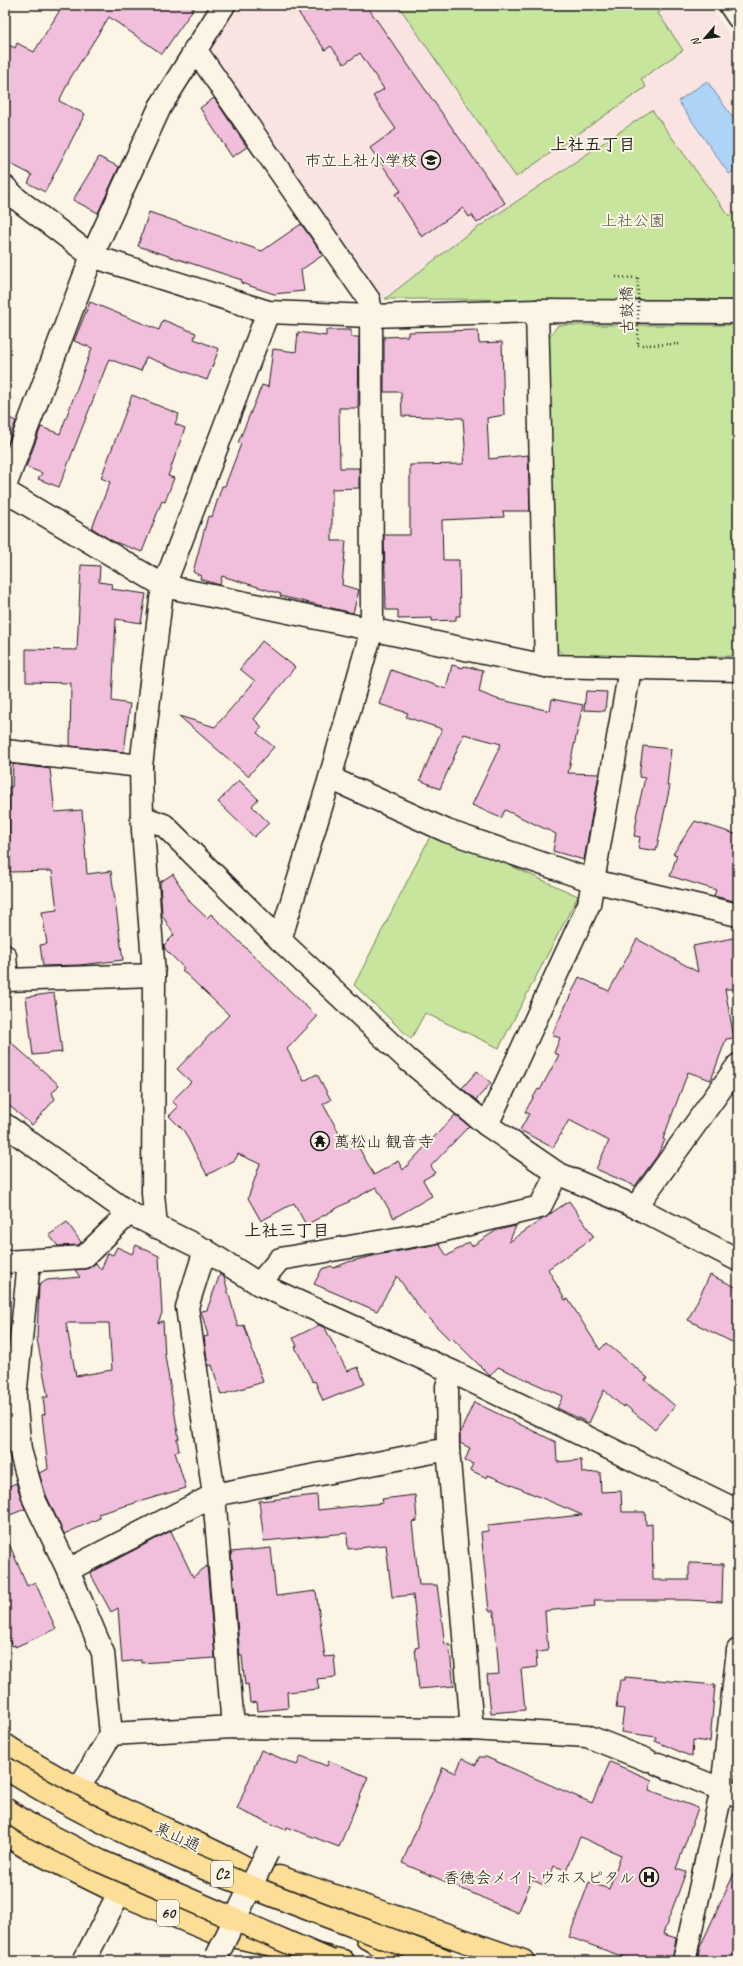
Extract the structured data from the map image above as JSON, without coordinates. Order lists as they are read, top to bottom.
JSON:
{
  "streets": {
    "main road": ["東山通", "C2", "60"],
    "path": ["古鼓橋"]
  },
  "districts": ["上社五丁目", "上社三丁目"],
  "parks": ["上社公園"],
  "places": {
    "school or university": ["市立上社小学校"],
    "temple": ["萬松山 観音寺"],
    "hospital": ["香徳会メイトウホスピタル"]
  },
  "north": "bottom left"
}
